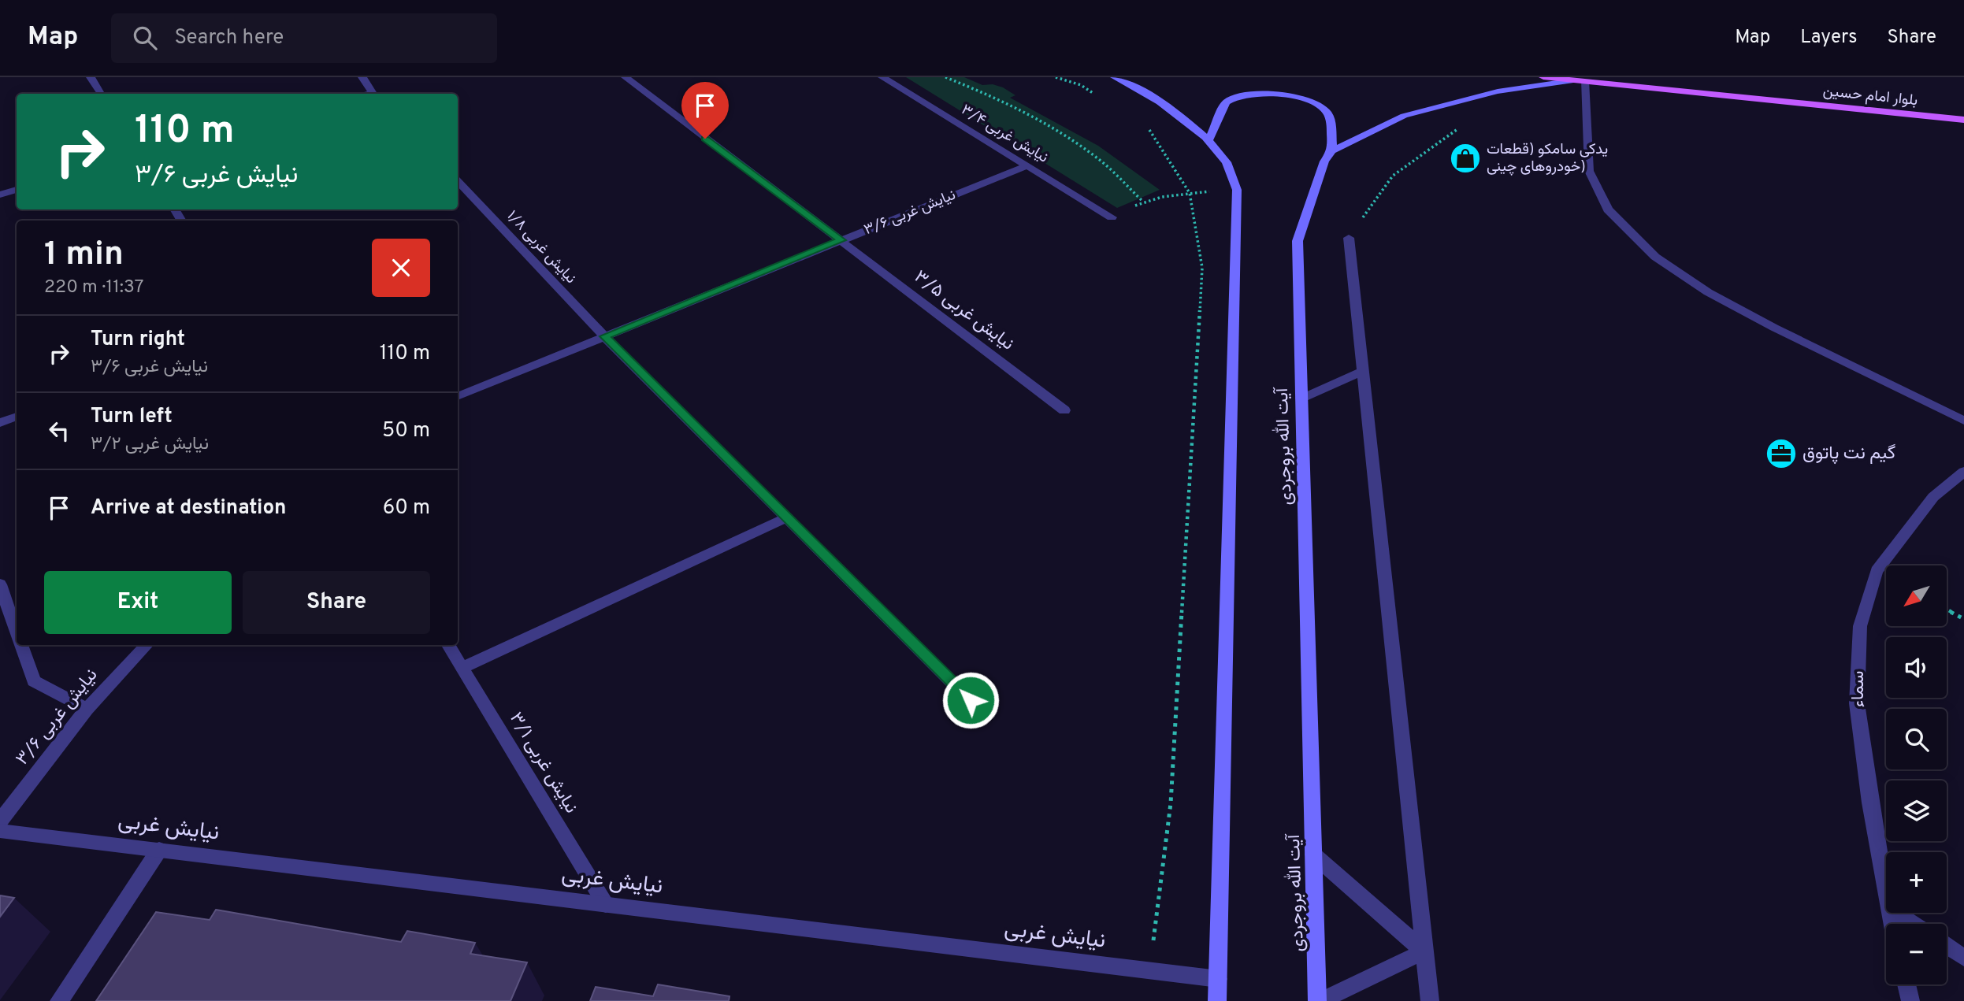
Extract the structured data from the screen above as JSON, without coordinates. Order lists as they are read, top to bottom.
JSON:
{
  "streets": {
    "main road": ["بلوار امام حسین", "آیت الله بروجردی"],
    "street": [
      "نیایش غربی ۳/۴",
      "نیایش غربی ۳/۶",
      "نیایش غربی ۱/۸",
      "نیایش غربی ۳/۵",
      "سماء",
      "نیایش غربی ۳/۱",
      "نیایش غربی"
    ]
  },
  "crossings": [
    ["نیایش غربی ۳/۴", "نیایش غربی ۳/۶"],
    ["نیایش غربی ۳/۶", "نیایش غربی ۱/۸"],
    ["نیایش غربی ۳/۶", "نیایش غربی ۳/۵"],
    ["نیایش غربی ۳/۱", "نیایش غربی"]
  ],
  "places": {
    "shop": ["یدکی سامکو (قطعات خودروهای چینی)"],
    "office": ["گیم نت پاتوق"]
  },
  "north": "bottom left",
  "page": {
    "header": "Map",
    "search": "Search here",
    "nav": ["Map", "Layers", "Share"],
    "turn": ["110 m", "نیایش غربی ۳/۶"],
    "heading": ["1 min", "220 m · 11:37"],
    "list": [
      {
        "name": "Turn right",
        "note": "نیایش غربی ۳/۶",
        "value": "110 m"
      },
      {
        "name": "Turn left",
        "note": "نیایش غربی ۳/۲",
        "value": "50 m"
      },
      {
        "name": "Arrive at destination",
        "value": "60 m"
      }
    ],
    "buttons": ["Exit", "Share"],
    "map_buttons": ["+", "−"]
  }
}
